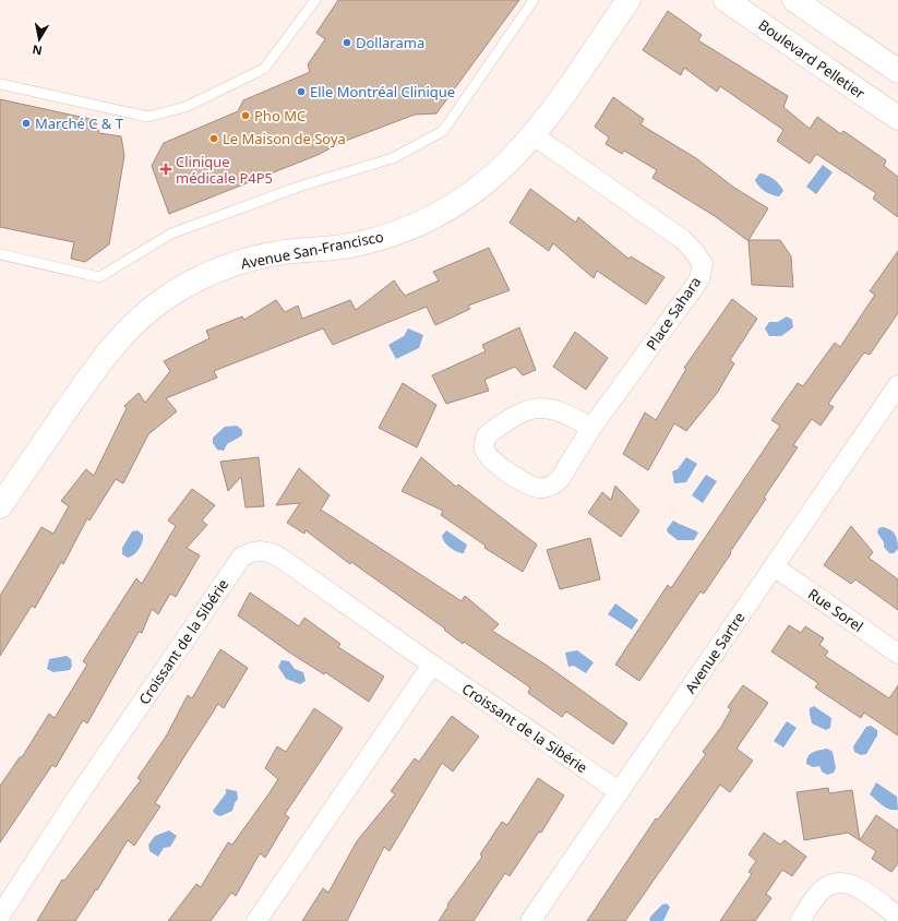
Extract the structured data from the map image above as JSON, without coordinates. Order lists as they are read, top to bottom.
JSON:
{
  "streets": {
    "street": [
      "Boulevard Pelletier",
      "Avenue San-Francisco",
      "Place Sahara",
      "Rue Sorel",
      "Croissant de la Sibérie",
      "Avenue Sartre"
    ]
  },
  "crossings": [
    ["Avenue San-Francisco", "Place Sahara"],
    ["Rue Sorel", "Avenue Sartre"],
    ["Croissant de la Sibérie", "Avenue Sartre"]
  ],
  "places": {
    "other": [
      "Dollarama",
      "Elle Montréal Clinique",
      "Pho MC",
      "Marché C & T",
      "Le Maison de Soya"
    ],
    "health": ["Clinique médicale P4P5"]
  },
  "north": "bottom"
}
